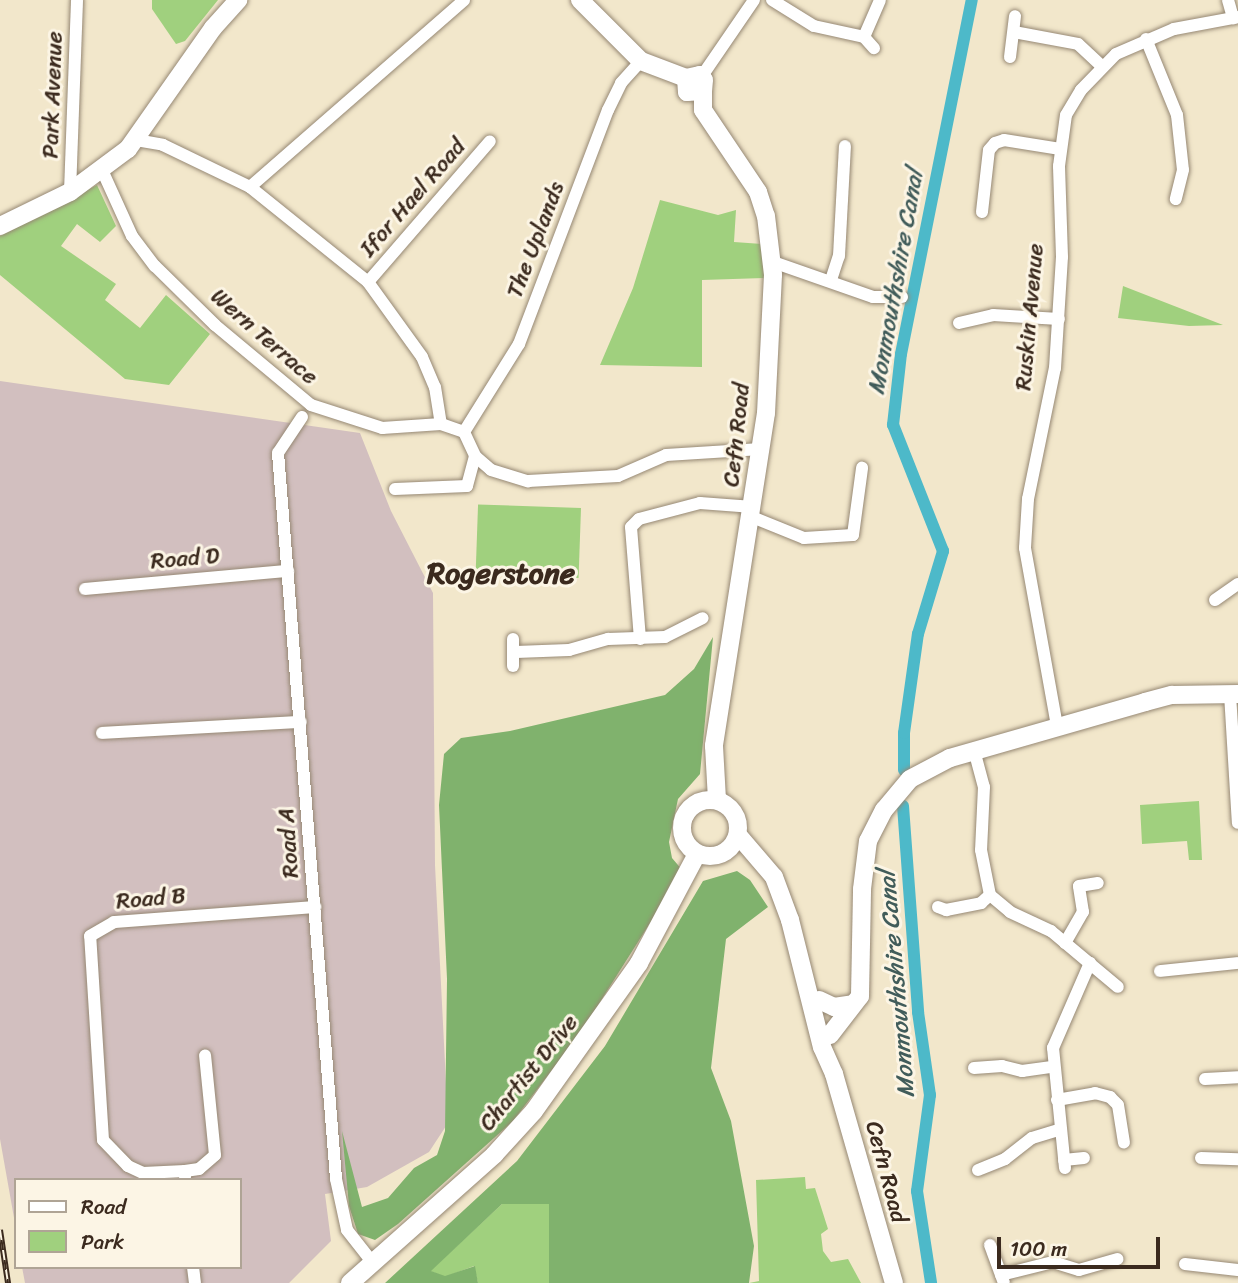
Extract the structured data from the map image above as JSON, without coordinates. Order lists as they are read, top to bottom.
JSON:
{
  "streets": {
    "main road": ["Cefn Road", "Chartist Drive"],
    "street": [
      "Park Avenue",
      "Ifor Hael Road",
      "The Uplands",
      "Ruskin Avenue",
      "Wern Terrace",
      "Road D",
      "Road A",
      "Road B"
    ]
  },
  "crossings": [
    ["The Uplands", "Wern Terrace"],
    ["Cefn Road", "Chartist Drive"],
    ["Road D", "Road A"],
    ["Road A", "Road B"],
    ["Road A", "Chartist Drive"]
  ],
  "districts": ["Rogerstone"],
  "water": ["Monmouthshire Canal"],
  "legend": ["Road", "Park"],
  "scale_bar": "100 m"
}
